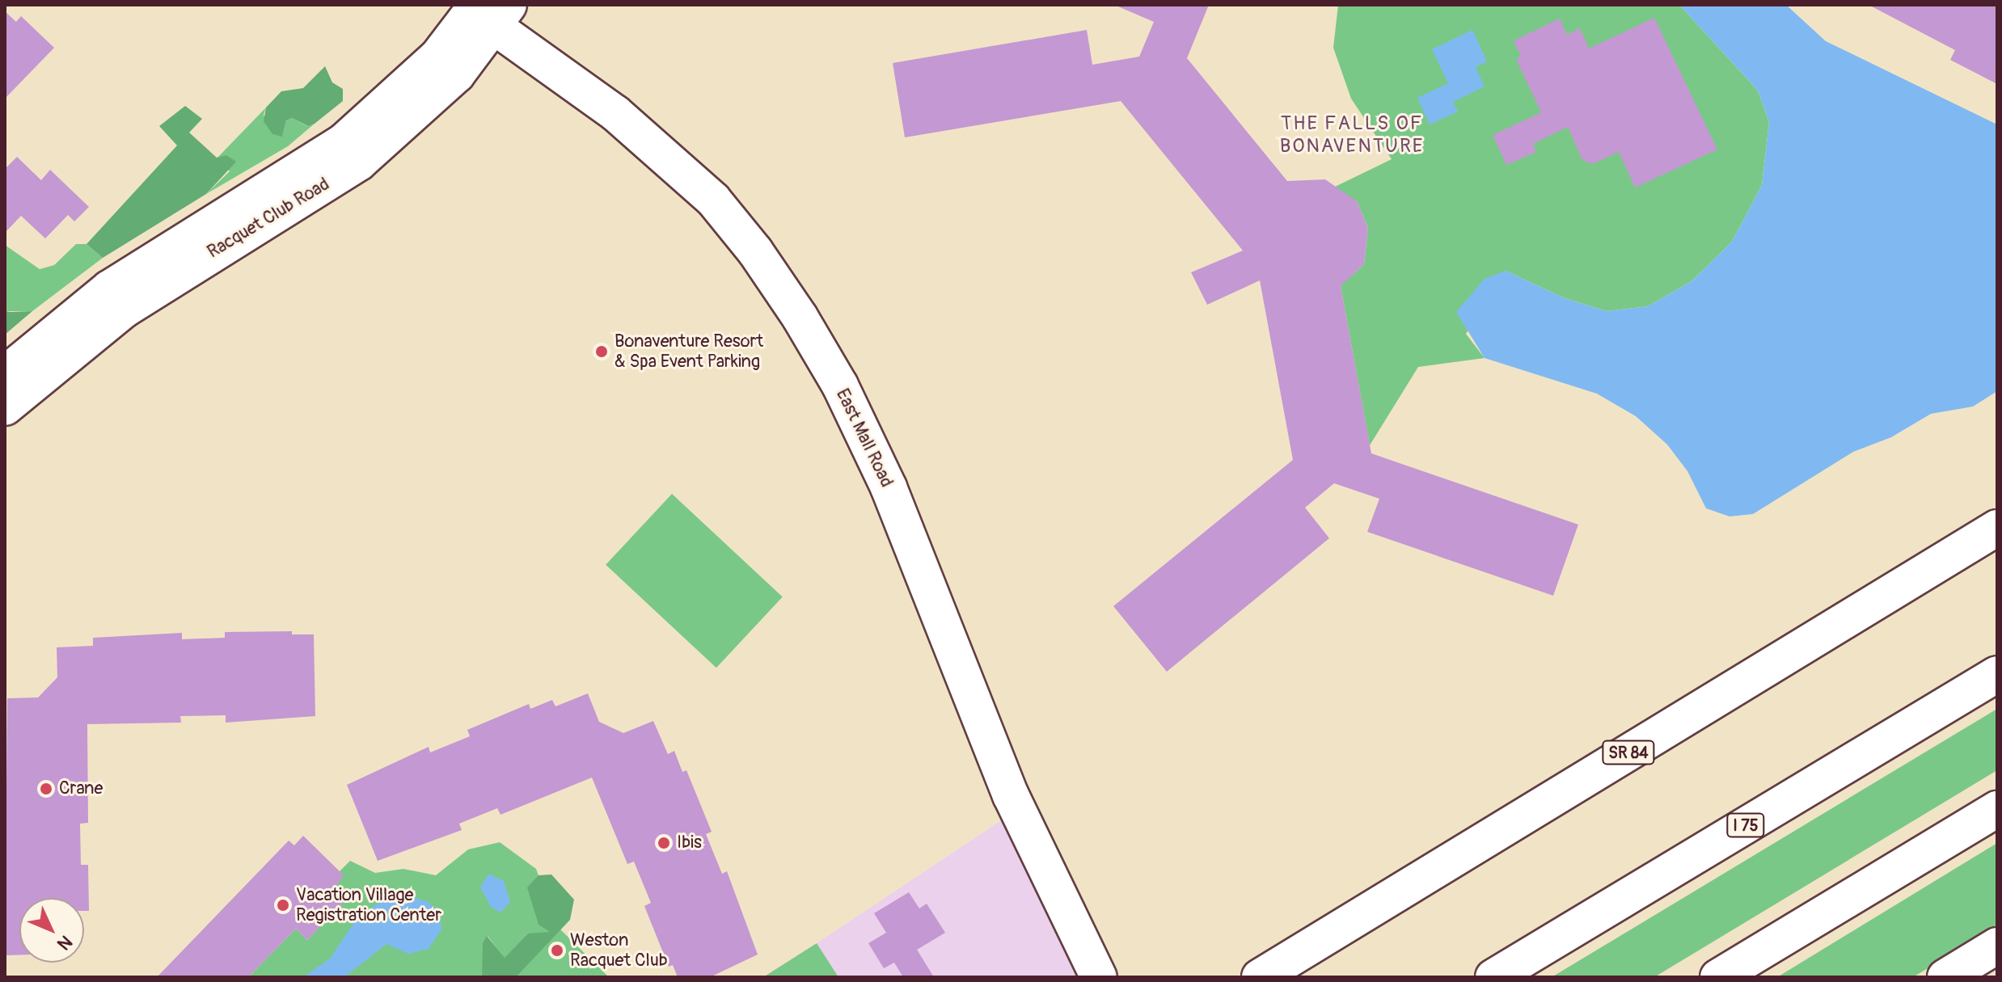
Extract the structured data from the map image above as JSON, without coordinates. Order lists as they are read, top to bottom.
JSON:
{
  "streets": {
    "main road": [
      "Racquet Club Road",
      "East Mall Road",
      "SR 84",
      "I 75"
    ]
  },
  "crossings": [
    ["Racquet Club Road", "East Mall Road"]
  ],
  "districts": ["THE FALLS OF BONAVENTURE"],
  "places": [
    "Bonaventure Resort & Spa Event Parking",
    "Crane",
    "Ibis",
    "Vacation Village Registration Center",
    "Weston Racquet Club"
  ],
  "north": "bottom right"
}
